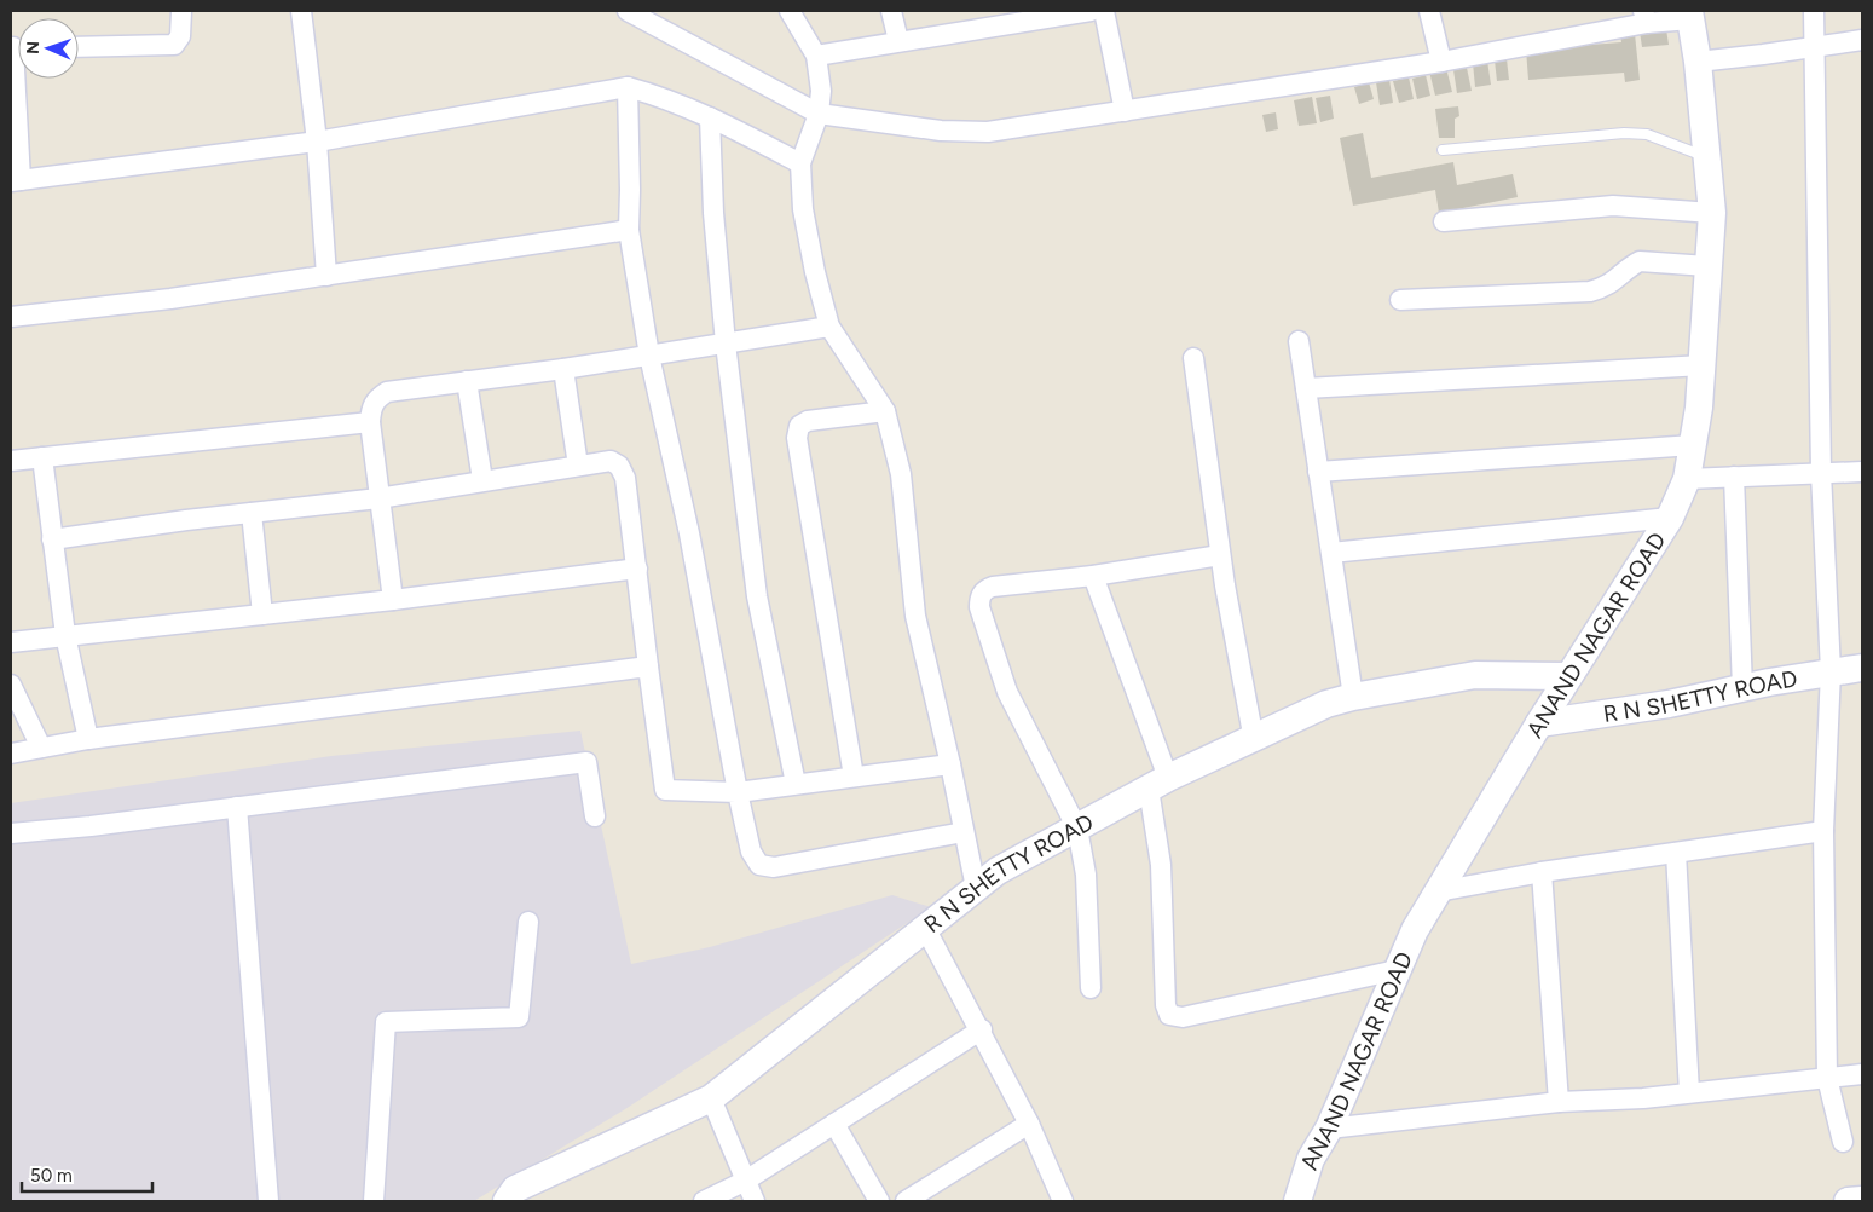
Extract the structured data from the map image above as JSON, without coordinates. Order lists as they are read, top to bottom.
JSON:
{
  "streets": {
    "street": ["ANAND NAGAR ROAD", "R N SHETTY ROAD"]
  },
  "crossings": [
    ["ANAND NAGAR ROAD", "R N SHETTY ROAD"]
  ],
  "scale_bar": "50 m",
  "north": "left"
}
